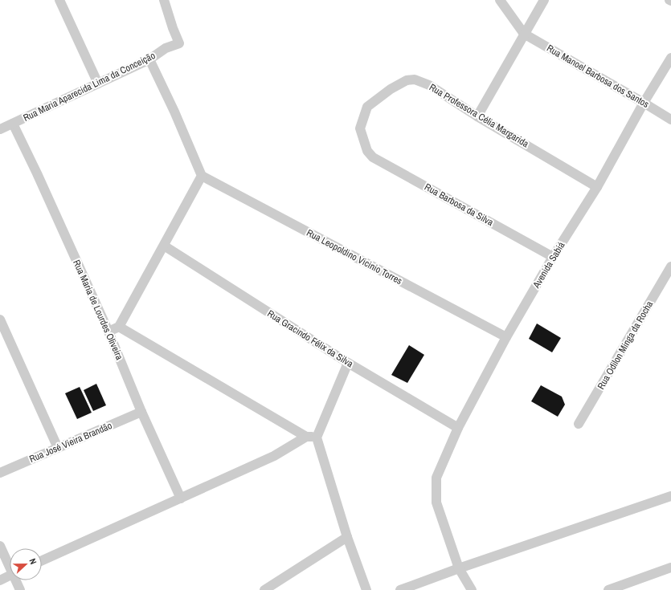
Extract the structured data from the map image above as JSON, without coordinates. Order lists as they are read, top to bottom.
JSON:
{
  "streets": {
    "street": [
      "Rua Manoel Barbosa dos Santos",
      "Rua Maria Aparecida Lima da Conceição",
      "Rua Professora Célia Margarida",
      "Rua Barbosa da Silva",
      "Rua Leopoldino Vicinio Torres",
      "Avenida Sabiá",
      "Rua Maria de Lourdes Oliveira",
      "Rua Gracindo Félix da Silva",
      "Rua Odilon Minga da Rocha",
      "Rua José Vieira Brandão"
    ]
  },
  "crossings": [
    ["Rua Manoel Barbosa dos Santos", "Avenida Sabiá"],
    ["Rua Maria Aparecida Lima da Conceição", "Rua Maria de Lourdes Oliveira"],
    ["Rua Professora Célia Margarida", "Rua Barbosa da Silva"],
    ["Rua Professora Célia Margarida", "Avenida Sabiá"],
    ["Rua Barbosa da Silva", "Avenida Sabiá"],
    ["Rua Leopoldino Vicinio Torres", "Avenida Sabiá"],
    ["Avenida Sabiá", "Rua Gracindo Félix da Silva"],
    ["Rua Maria de Lourdes Oliveira", "Rua José Vieira Brandão"]
  ],
  "north": "right"
}
